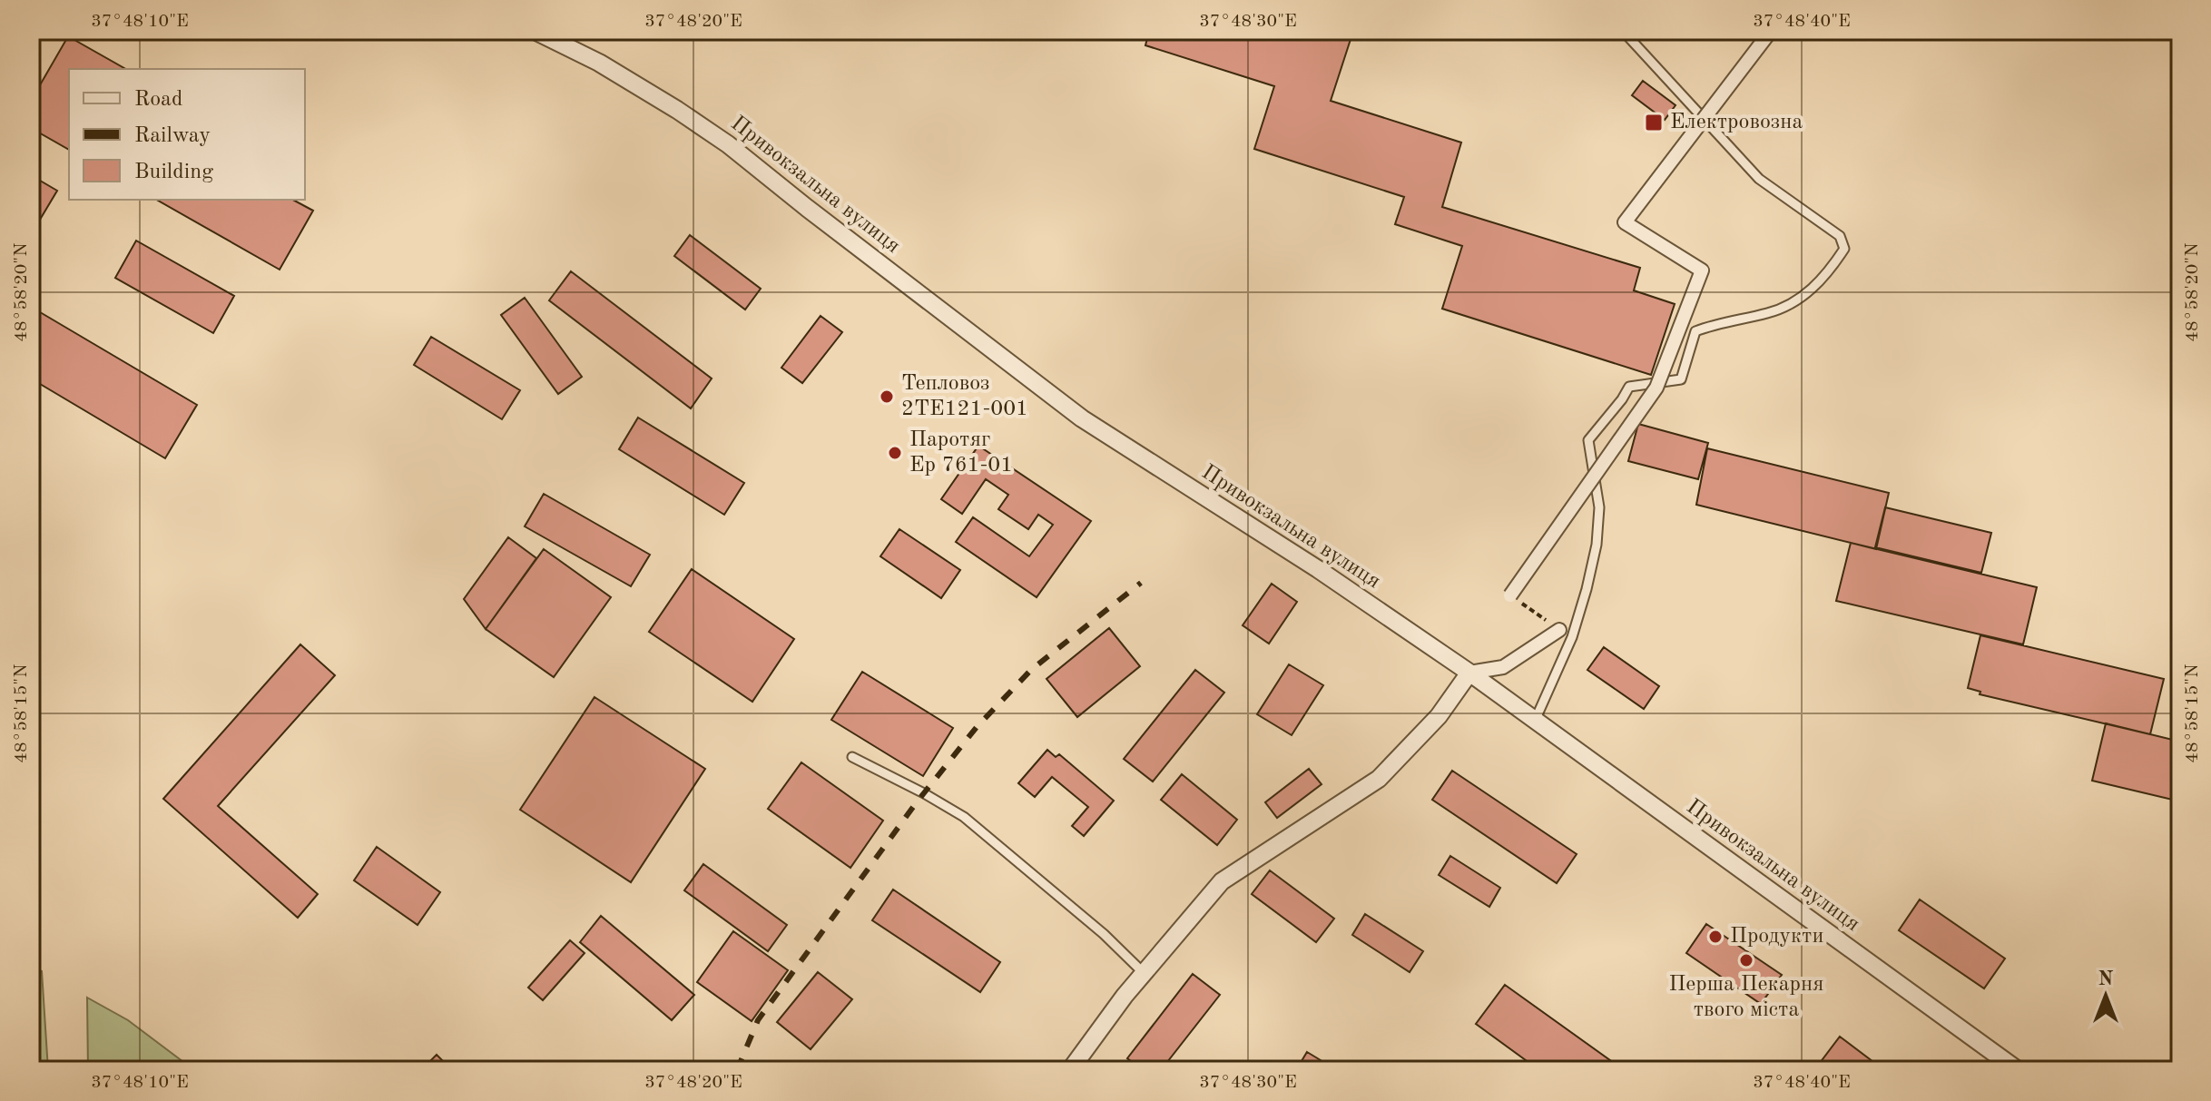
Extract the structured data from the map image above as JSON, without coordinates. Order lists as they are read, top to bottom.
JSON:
{
  "streets": {
    "street": ["Привокзальна вулиця"]
  },
  "places": {
    "transit": ["Електровозна"],
    "other": [
      "Тепловоз 2ТЕ121-001",
      "Паротяг Ер 761-01",
      "Продукти",
      "Перша Пекарня твого мiста"
    ]
  },
  "legend": ["Road", "Railway", "Building"],
  "north": "top",
  "coordinates": [
    "37°48'10\"E",
    "37°48'20\"E",
    "37°48'30\"E",
    "37°48'40\"E",
    "48°58'20\"N",
    "48°58'15\"N"
  ]
}
